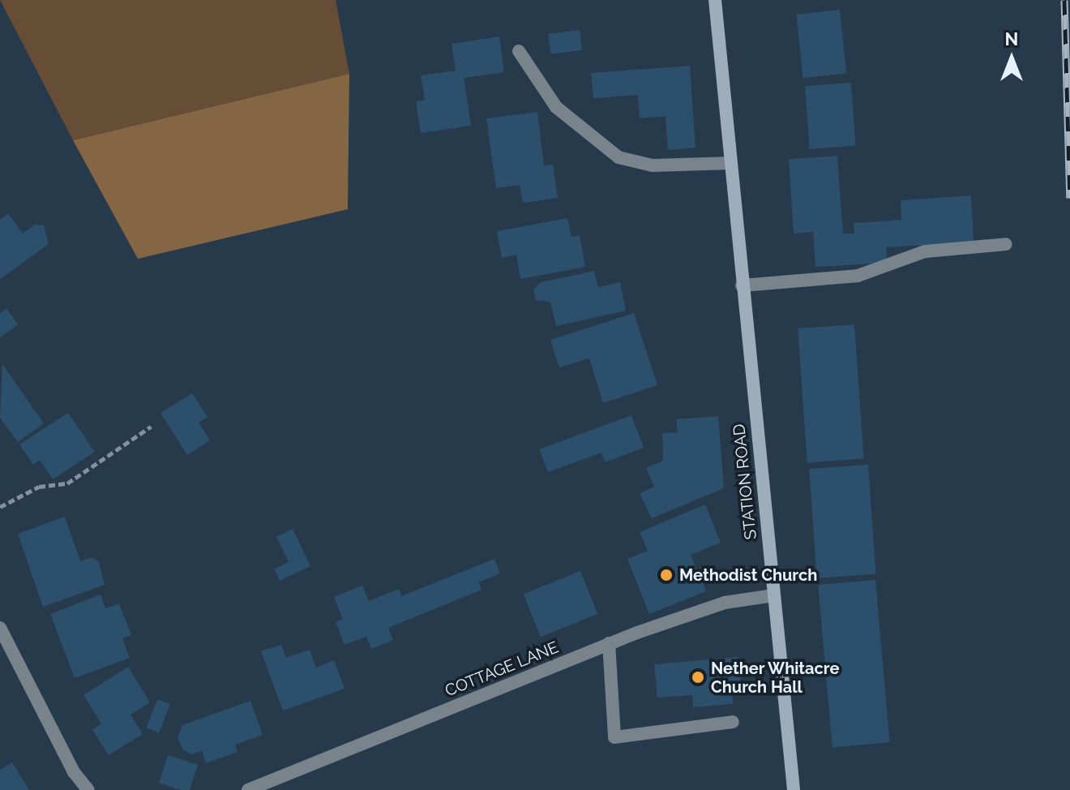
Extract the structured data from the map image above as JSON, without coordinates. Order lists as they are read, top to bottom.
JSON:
{
  "streets": {
    "street": ["STATION ROAD", "COTTAGE LANE"]
  },
  "crossings": [
    ["STATION ROAD", "COTTAGE LANE"]
  ],
  "places": ["Methodist Church", "Nether Whitacre Church Hall"],
  "north": "top"
}
